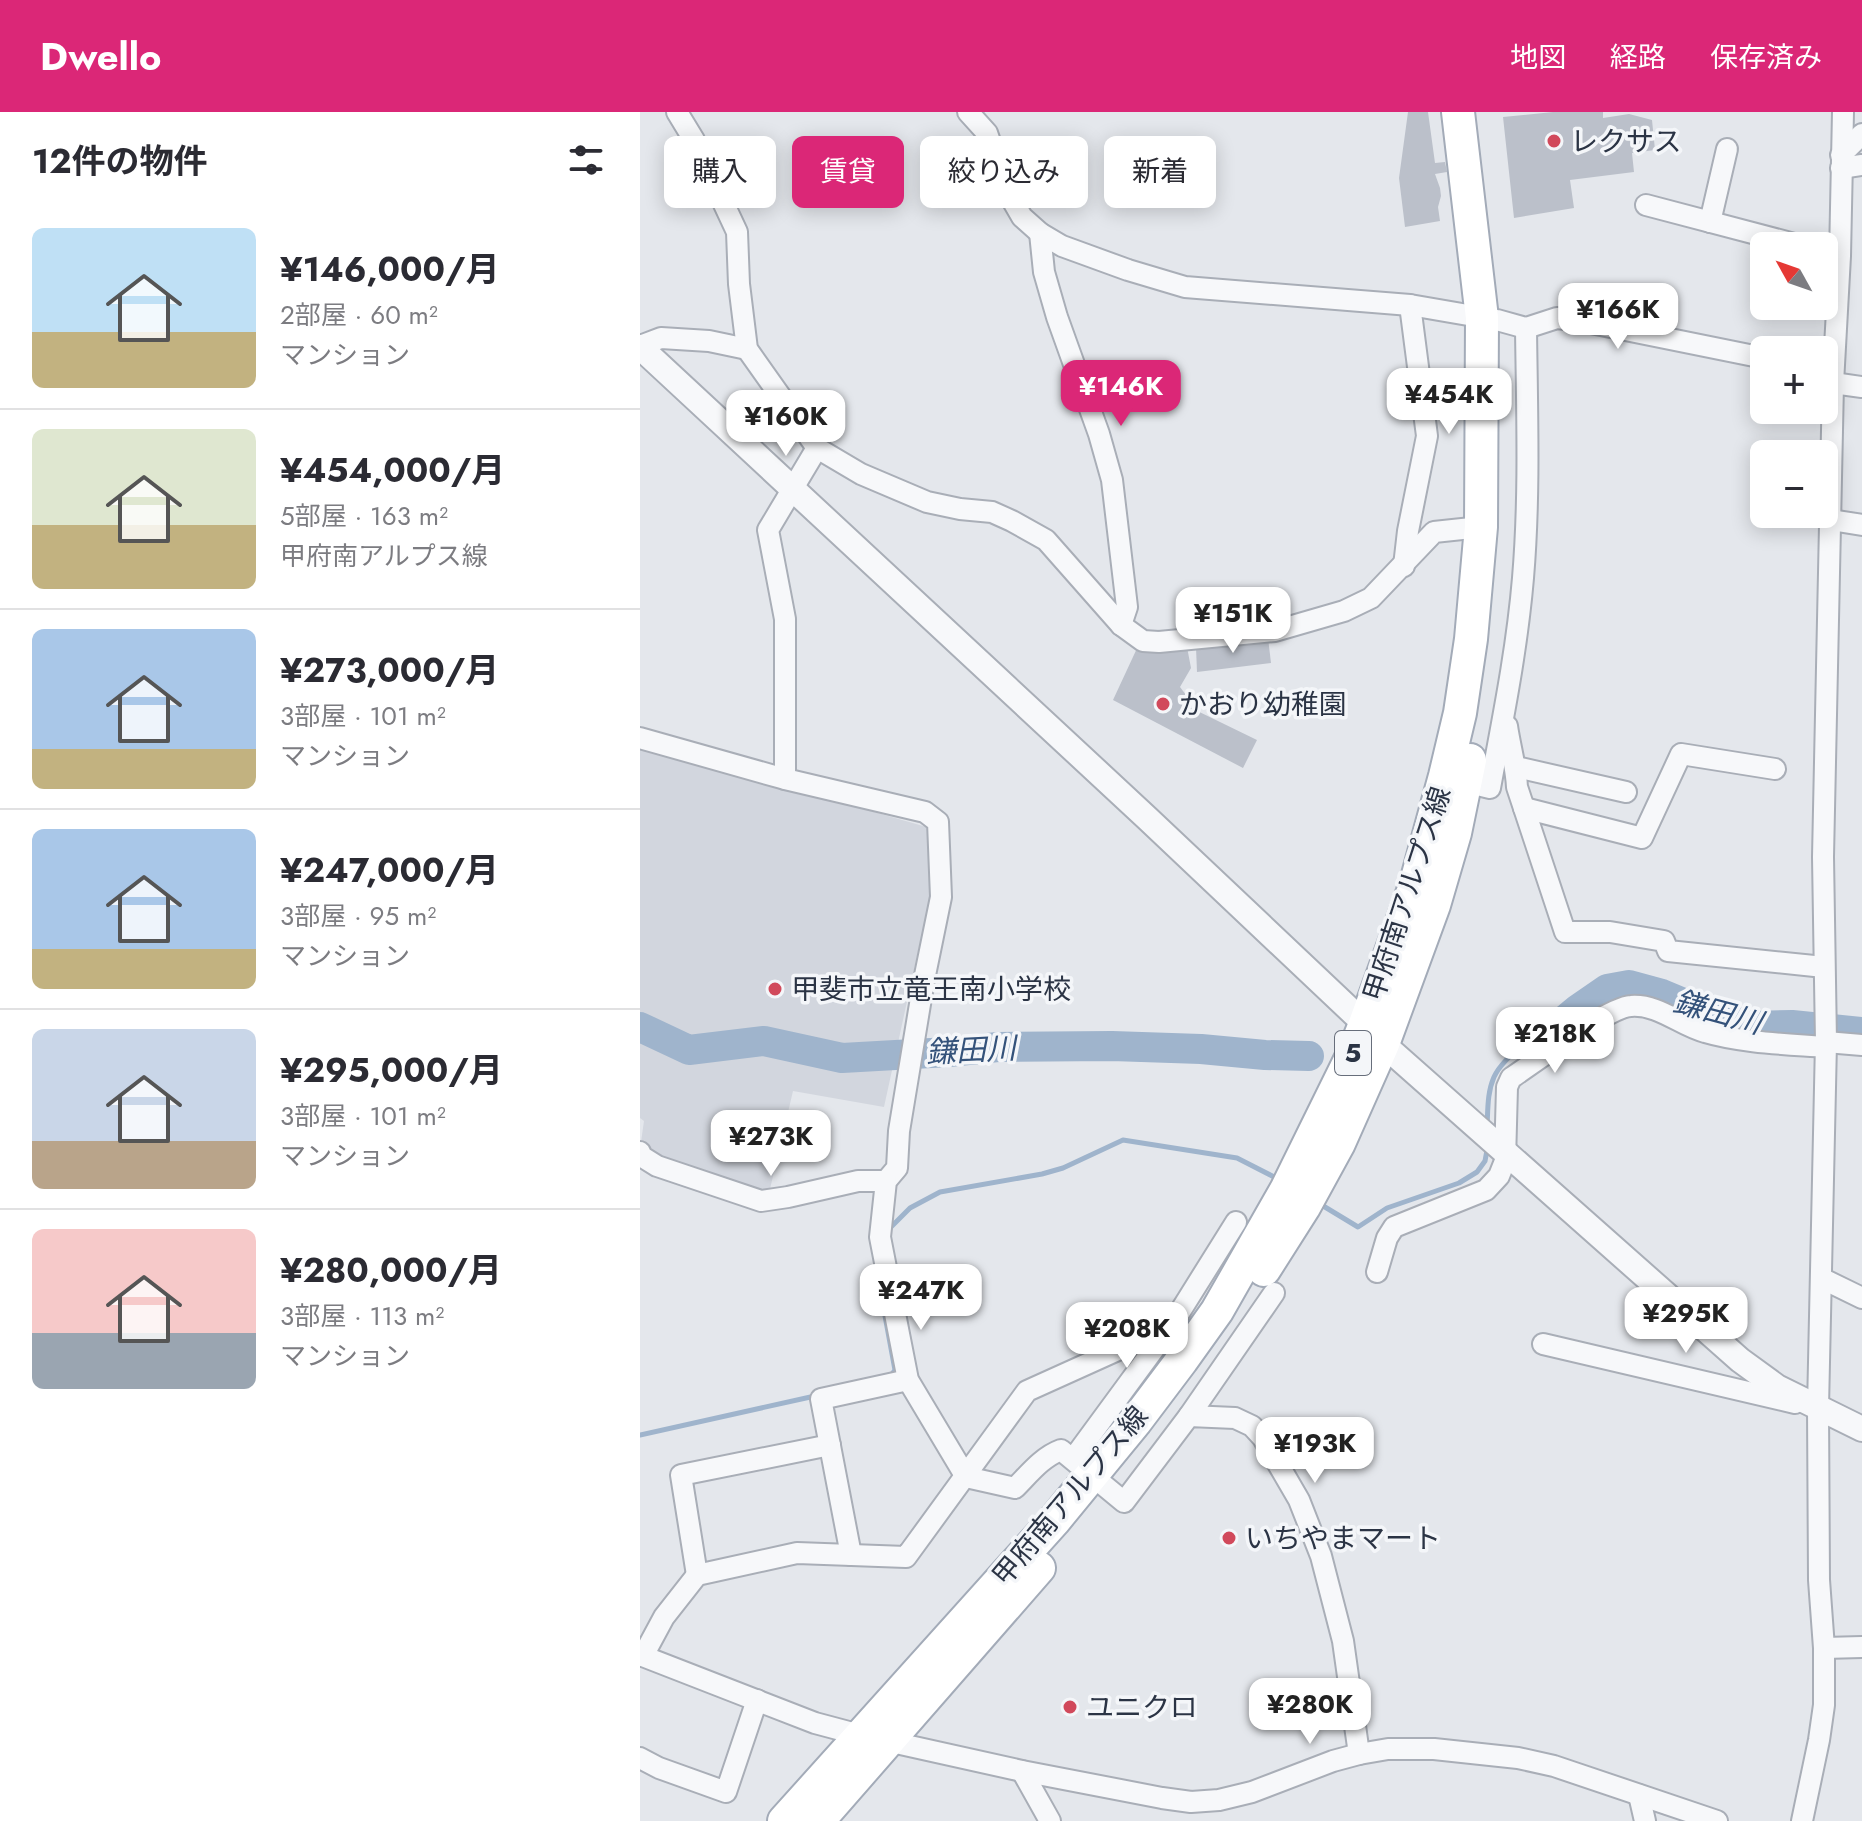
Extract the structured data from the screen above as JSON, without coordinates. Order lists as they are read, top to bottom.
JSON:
{
  "streets": {
    "main road": ["甲府南アルプス線", "5"]
  },
  "water": ["鎌田川"],
  "places": [
    "レクサス",
    "かおり幼稚園",
    "甲斐市立竜王南小学校",
    "いちやまマート",
    "ユニクロ"
  ],
  "north": "top left",
  "page": {
    "header": "Dwello",
    "nav": ["地図", "経路", "保存済み"],
    "heading": "12件の物件",
    "chip": [
      "購入",
      "賃貸",
      "絞り込み",
      "新着"
    ],
    "list": [
      {
        "name": "¥146,000/月",
        "note": "2部屋 · 60 m² · マンション"
      },
      {
        "name": "¥454,000/月",
        "note": "5部屋 · 163 m² · 甲府南アルプス線"
      },
      {
        "name": "¥273,000/月",
        "note": "3部屋 · 101 m² · マンション"
      },
      {
        "name": "¥247,000/月",
        "note": "3部屋 · 95 m² · マンション"
      },
      {
        "name": "¥295,000/月",
        "note": "3部屋 · 101 m² · マンション"
      },
      {
        "name": "¥280,000/月",
        "note": "3部屋 · 113 m² · マンション"
      }
    ],
    "map_buttons": ["+", "−"],
    "price": [
      "¥166K",
      "¥146K",
      "¥454K",
      "¥160K",
      "¥151K",
      "¥218K",
      "¥273K",
      "¥247K",
      "¥295K",
      "¥208K",
      "¥193K",
      "¥280K"
    ]
  }
}
